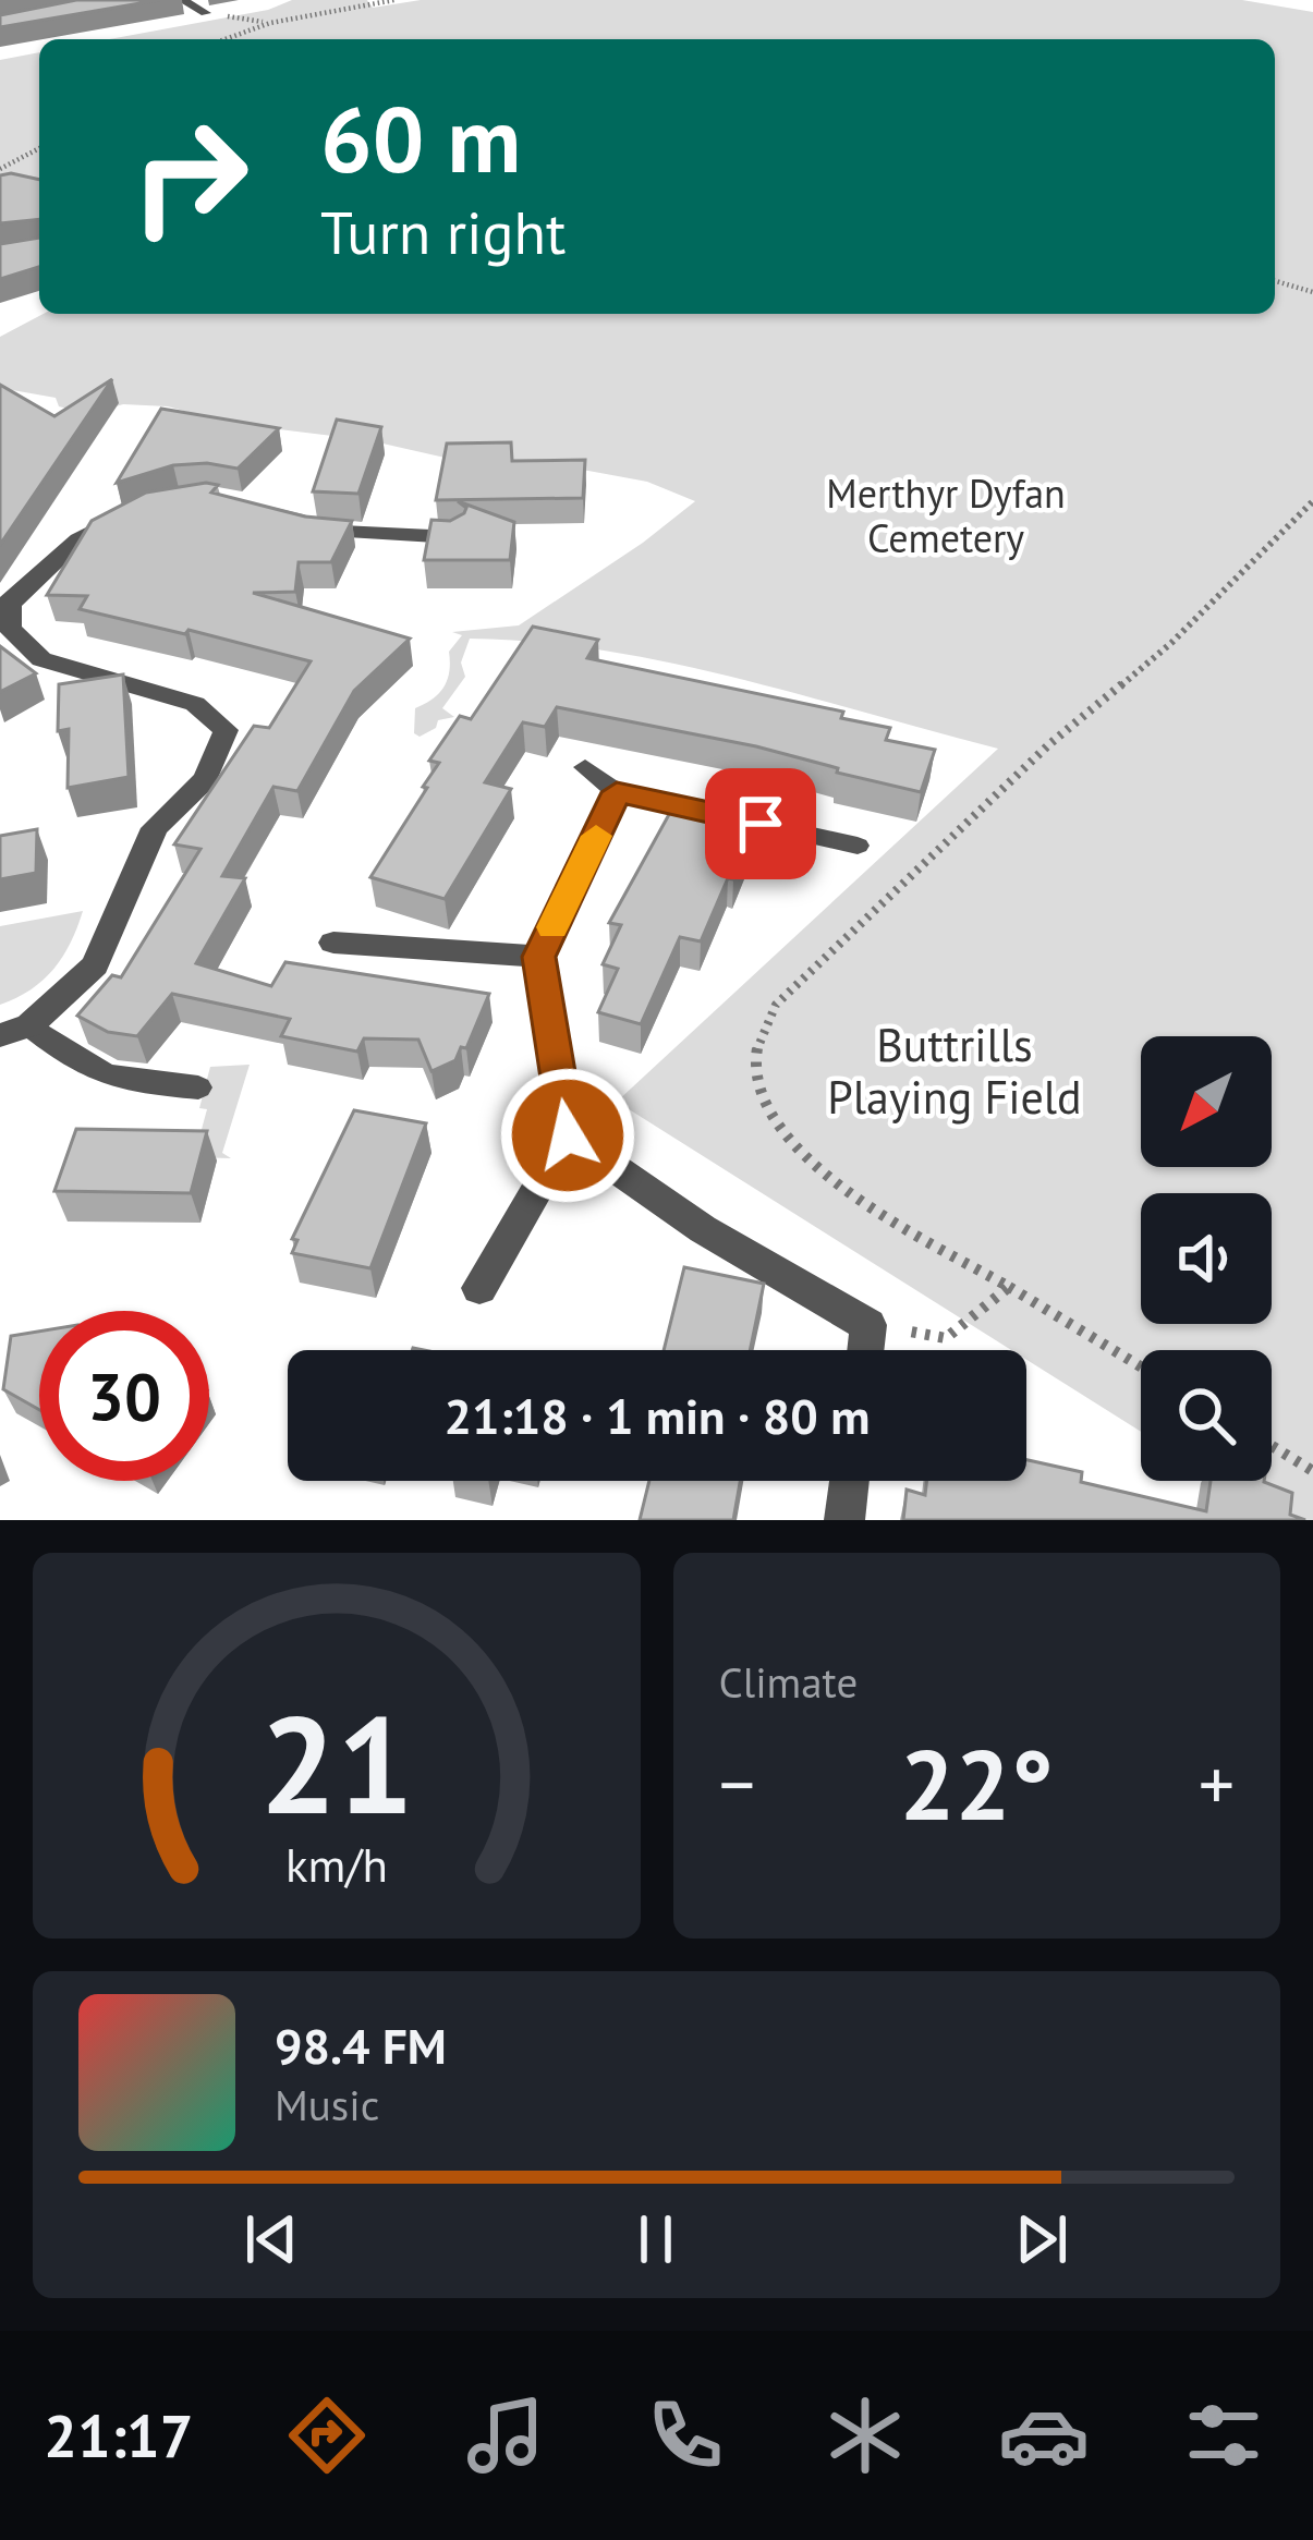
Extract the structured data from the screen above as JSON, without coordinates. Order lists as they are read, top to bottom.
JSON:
{
  "parks": ["Merthyr Dyfan Cemetery", "Buttrills Playing Field"],
  "north": "bottom left",
  "page": {
    "turn": ["60 m", "Turn right"],
    "limit": "30",
    "trip": "21:18 · 1 min · 80 m",
    "tile": "Climate",
    "heat": ["−", "22°", "+"],
    "song": ["98.4 FM", "Music"],
    "tabs": "21:17",
    "gauge": ["21", "km/h"]
  }
}
